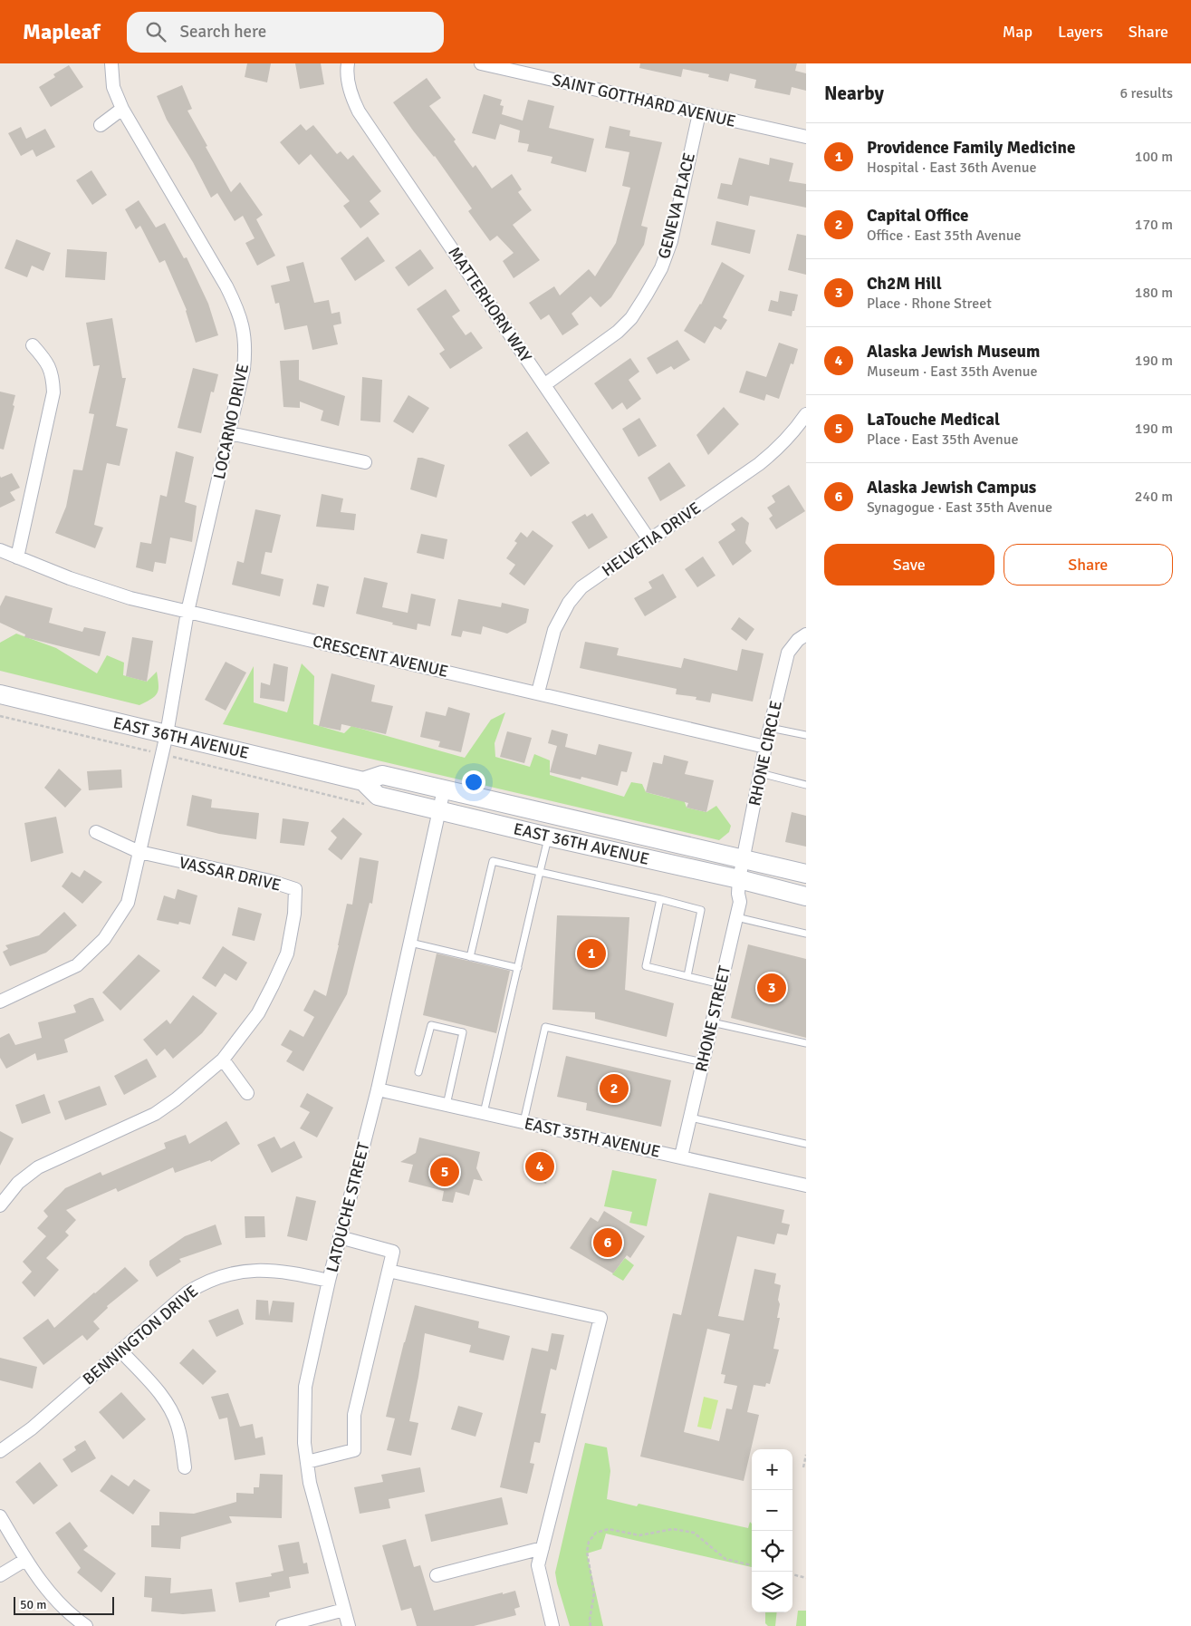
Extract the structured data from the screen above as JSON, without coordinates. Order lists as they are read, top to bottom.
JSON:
{
  "streets": {
    "main road": ["EAST 36TH AVENUE"],
    "street": [
      "SAINT GOTTHARD AVENUE",
      "GENEVA PLACE",
      "MATTERHORN WAY",
      "LOCARNO DRIVE",
      "HELVETIA DRIVE",
      "CRESCENT AVENUE",
      "RHONE CIRCLE",
      "VASSAR DRIVE",
      "RHONE STREET",
      "EAST 35TH AVENUE",
      "LATOUCHE STREET",
      "BENNINGTON DRIVE"
    ]
  },
  "crossings": [
    ["SAINT GOTTHARD AVENUE", "GENEVA PLACE"],
    ["GENEVA PLACE", "MATTERHORN WAY"],
    ["MATTERHORN WAY", "HELVETIA DRIVE"],
    ["LOCARNO DRIVE", "CRESCENT AVENUE"],
    ["LOCARNO DRIVE", "EAST 36TH AVENUE"],
    ["LOCARNO DRIVE", "VASSAR DRIVE"],
    ["HELVETIA DRIVE", "CRESCENT AVENUE"],
    ["CRESCENT AVENUE", "RHONE CIRCLE"],
    ["EAST 36TH AVENUE", "RHONE CIRCLE"],
    ["EAST 36TH AVENUE", "RHONE STREET"],
    ["EAST 36TH AVENUE", "LATOUCHE STREET"],
    ["RHONE CIRCLE", "RHONE STREET"],
    ["RHONE STREET", "EAST 35TH AVENUE"],
    ["EAST 35TH AVENUE", "LATOUCHE STREET"],
    ["LATOUCHE STREET", "BENNINGTON DRIVE"]
  ],
  "scale_bar": "50 m",
  "page": {
    "header": "Mapleaf",
    "search": "Search here",
    "nav": ["Map", "Layers", "Share"],
    "heading": ["Nearby", "6 results"],
    "list": [
      {
        "mark": "1",
        "name": "Providence Family Medicine",
        "note": "Hospital · East 36th Avenue",
        "value": "100 m"
      },
      {
        "mark": "2",
        "name": "Capital Office",
        "note": "Office · East 35th Avenue",
        "value": "170 m"
      },
      {
        "mark": "3",
        "name": "Ch2M Hill",
        "note": "Place · Rhone Street",
        "value": "180 m"
      },
      {
        "mark": "4",
        "name": "Alaska Jewish Museum",
        "note": "Museum · East 35th Avenue",
        "value": "190 m"
      },
      {
        "mark": "5",
        "name": "LaTouche Medical",
        "note": "Place · East 35th Avenue",
        "value": "190 m"
      },
      {
        "mark": "6",
        "name": "Alaska Jewish Campus",
        "note": "Synagogue · East 35th Avenue",
        "value": "240 m"
      }
    ],
    "buttons": ["Save", "Share"],
    "pins": [
      "1",
      "3",
      "2",
      "4",
      "5",
      "6"
    ],
    "map_buttons": ["+", "−"],
    "scale": "50 m"
  }
}
